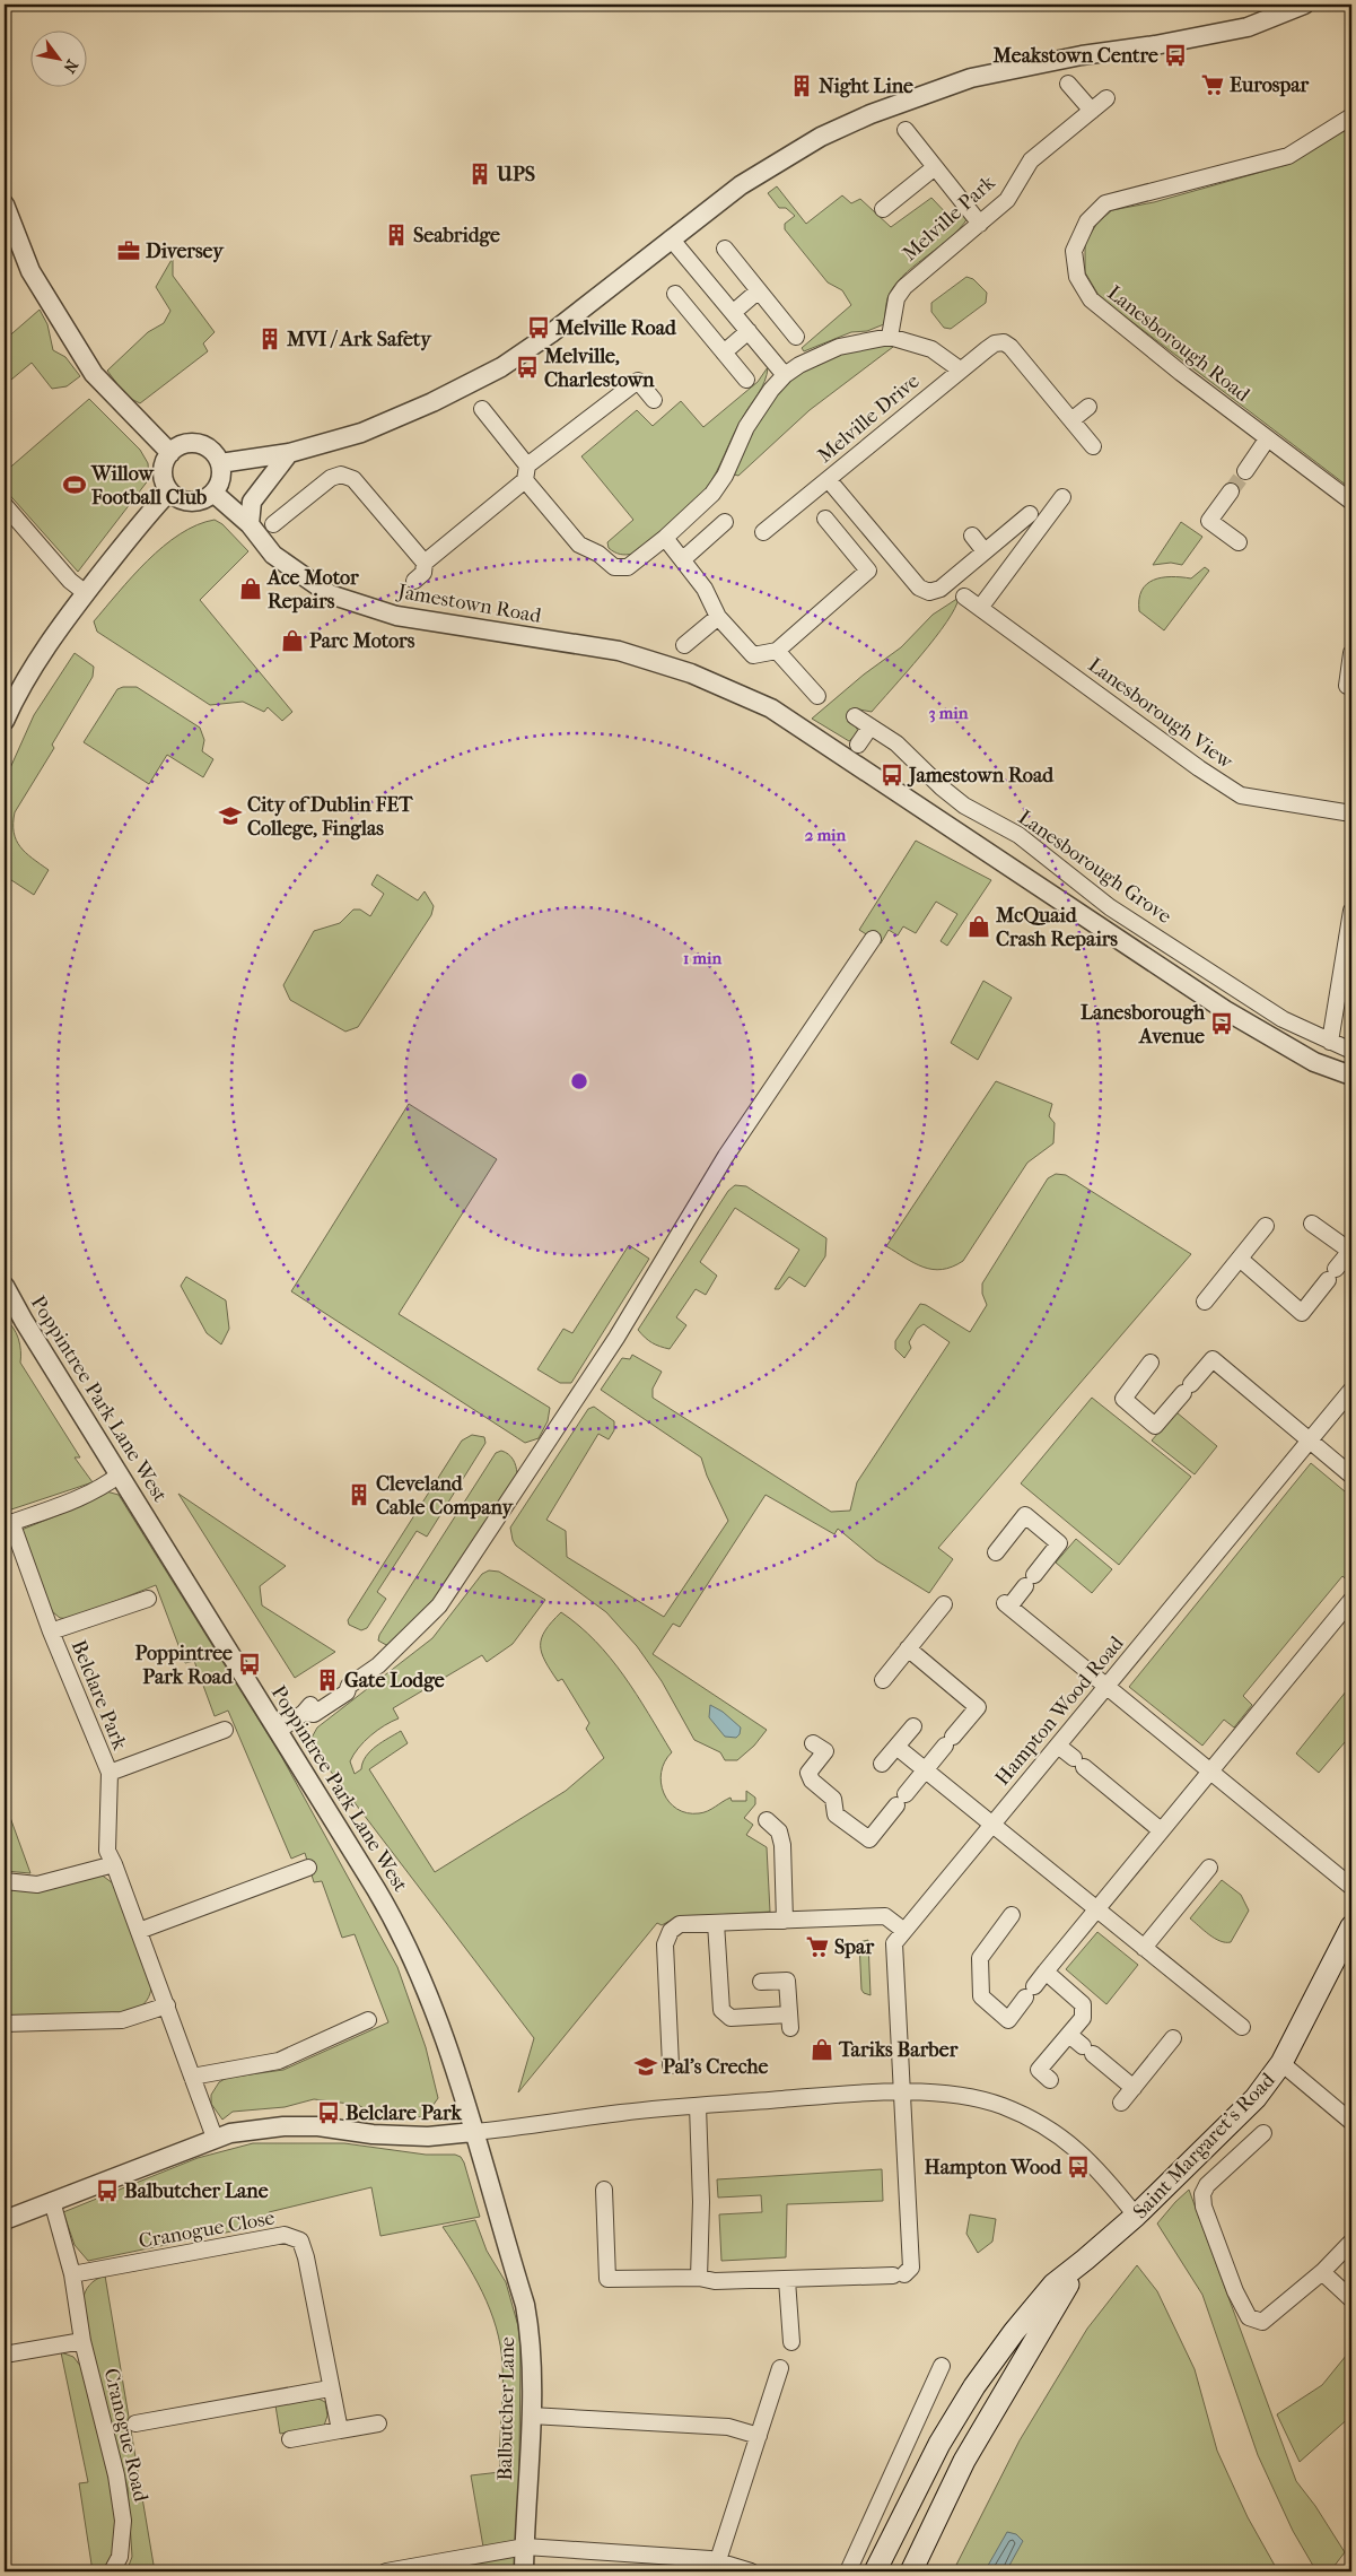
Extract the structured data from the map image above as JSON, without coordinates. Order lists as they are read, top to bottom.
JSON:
{
  "streets": {
    "main road": ["Saint Margaret's Road"],
    "street": [
      "Melville Park",
      "Lanesborough Road",
      "Melville Drive",
      "Jamestown Road",
      "Lanesborough View",
      "Lanesborough Grove",
      "Poppintree Park Lane West",
      "Belclare Park",
      "Hampton Wood Road",
      "Cranogue Close",
      "Balbutcher Lane",
      "Cranogue Road"
    ]
  },
  "crossings": [
    ["Poppintree Park Lane West", "Balbutcher Lane"],
    ["Cranogue Close", "Cranogue Road"]
  ],
  "places": {
    "bus stop": [
      "Meakstown Centre",
      "Melville Road",
      "Melville, Charlestown",
      "Jamestown Road",
      "Lanesborough Avenue",
      "Poppintree Park Road",
      "Belclare Park",
      "Hampton Wood",
      "Balbutcher Lane"
    ],
    "supermarket": ["Eurospar", "Spar"],
    "building": [
      "Night Line",
      "UPS",
      "Seabridge",
      "MVI / Ark Safety",
      "Cleveland Cable Company",
      "Gate Lodge"
    ],
    "office": ["Diversey"],
    "sports": ["Willow Football Club"],
    "shop": [
      "Ace Motor Repairs",
      "Parc Motors",
      "McQuaid Crash Repairs",
      "Tariks Barber"
    ],
    "school or university": ["City of Dublin FET College, Finglas", "Pal's Creche"]
  },
  "north": "bottom right",
  "rings": ["3 min", "2 min", "1 min"]
}
